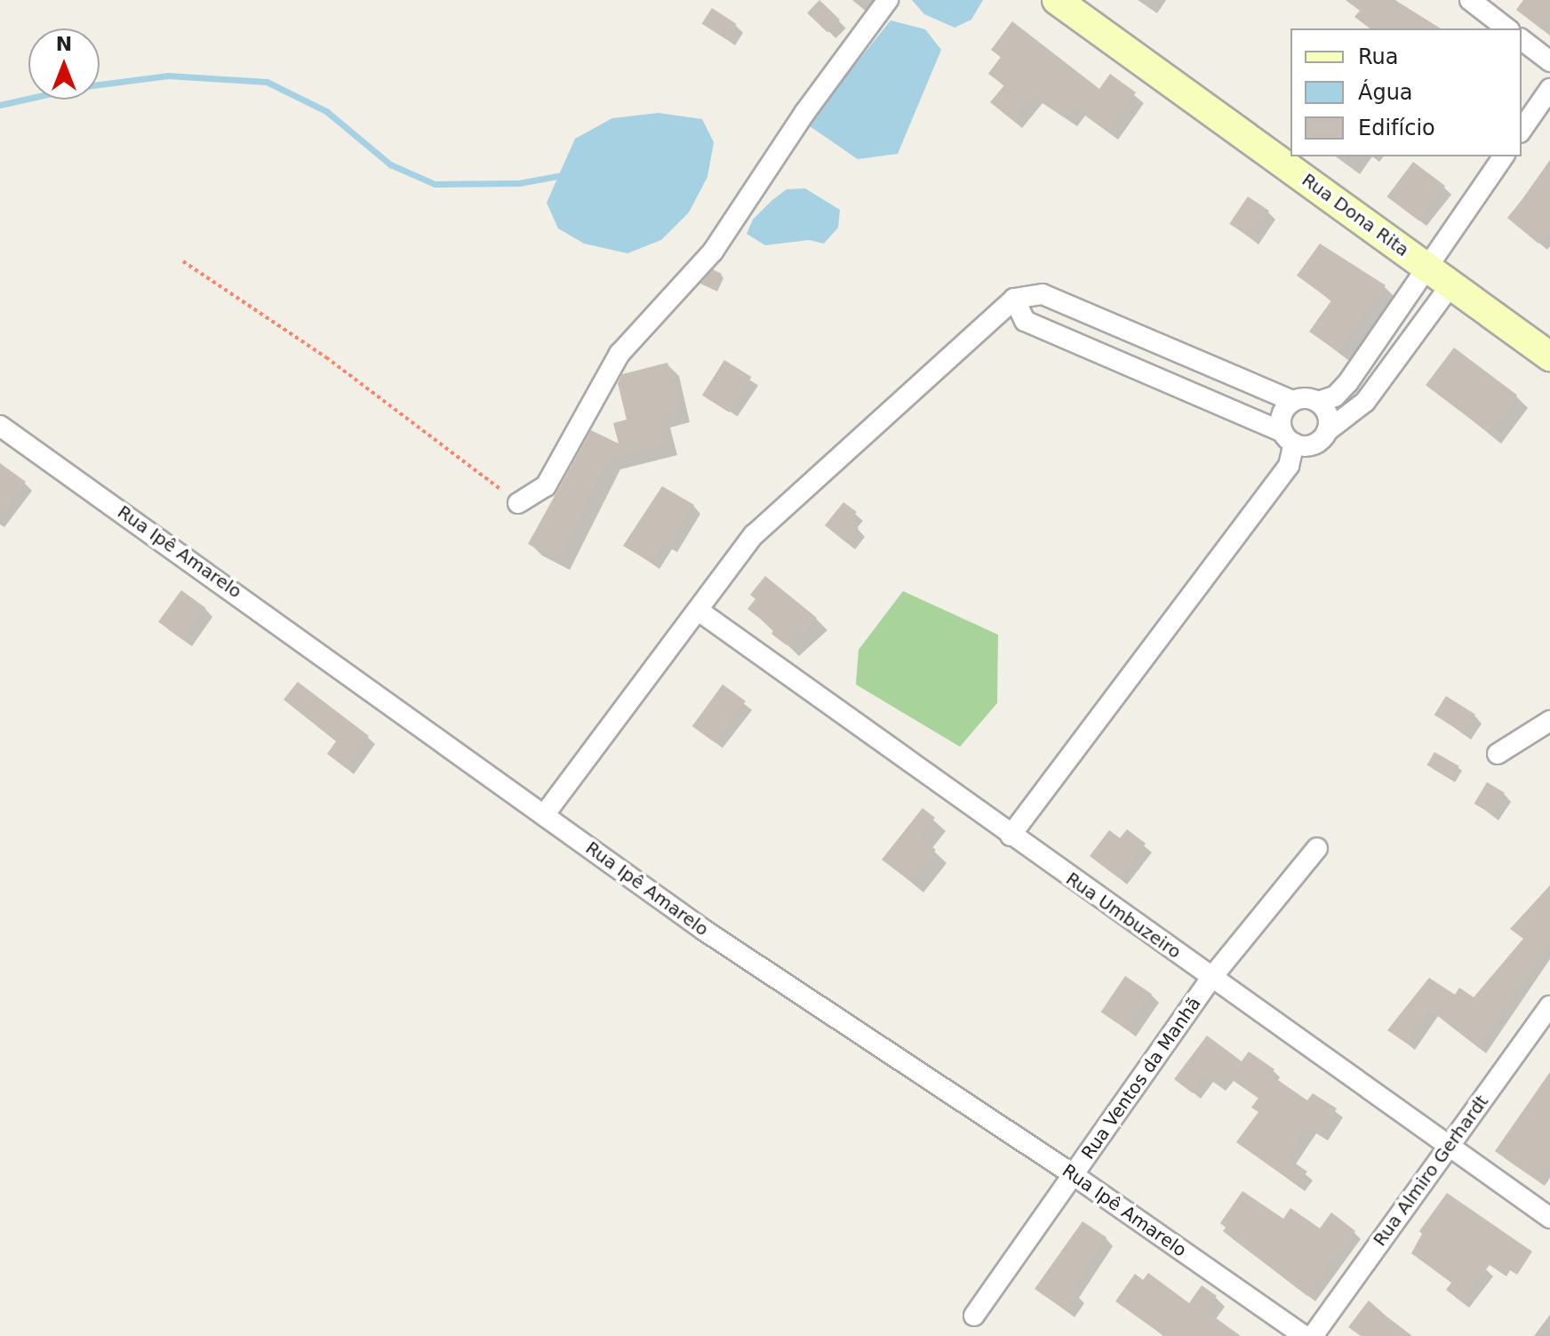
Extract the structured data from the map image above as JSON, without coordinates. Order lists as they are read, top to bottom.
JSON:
{
  "streets": {
    "main road": ["Rua Dona Rita"],
    "street": [
      "Rua Ipê Amarelo",
      "Rua Umbuzeiro",
      "Rua Ventos da Manhã",
      "Rua Almiro Gerhardt"
    ]
  },
  "crossings": [
    ["Rua Ipê Amarelo", "Rua Ventos da Manhã"],
    ["Rua Umbuzeiro", "Rua Ventos da Manhã"],
    ["Rua Umbuzeiro", "Rua Almiro Gerhardt"]
  ],
  "legend": ["Rua", "Água", "Edifício"],
  "north": "top"
}
